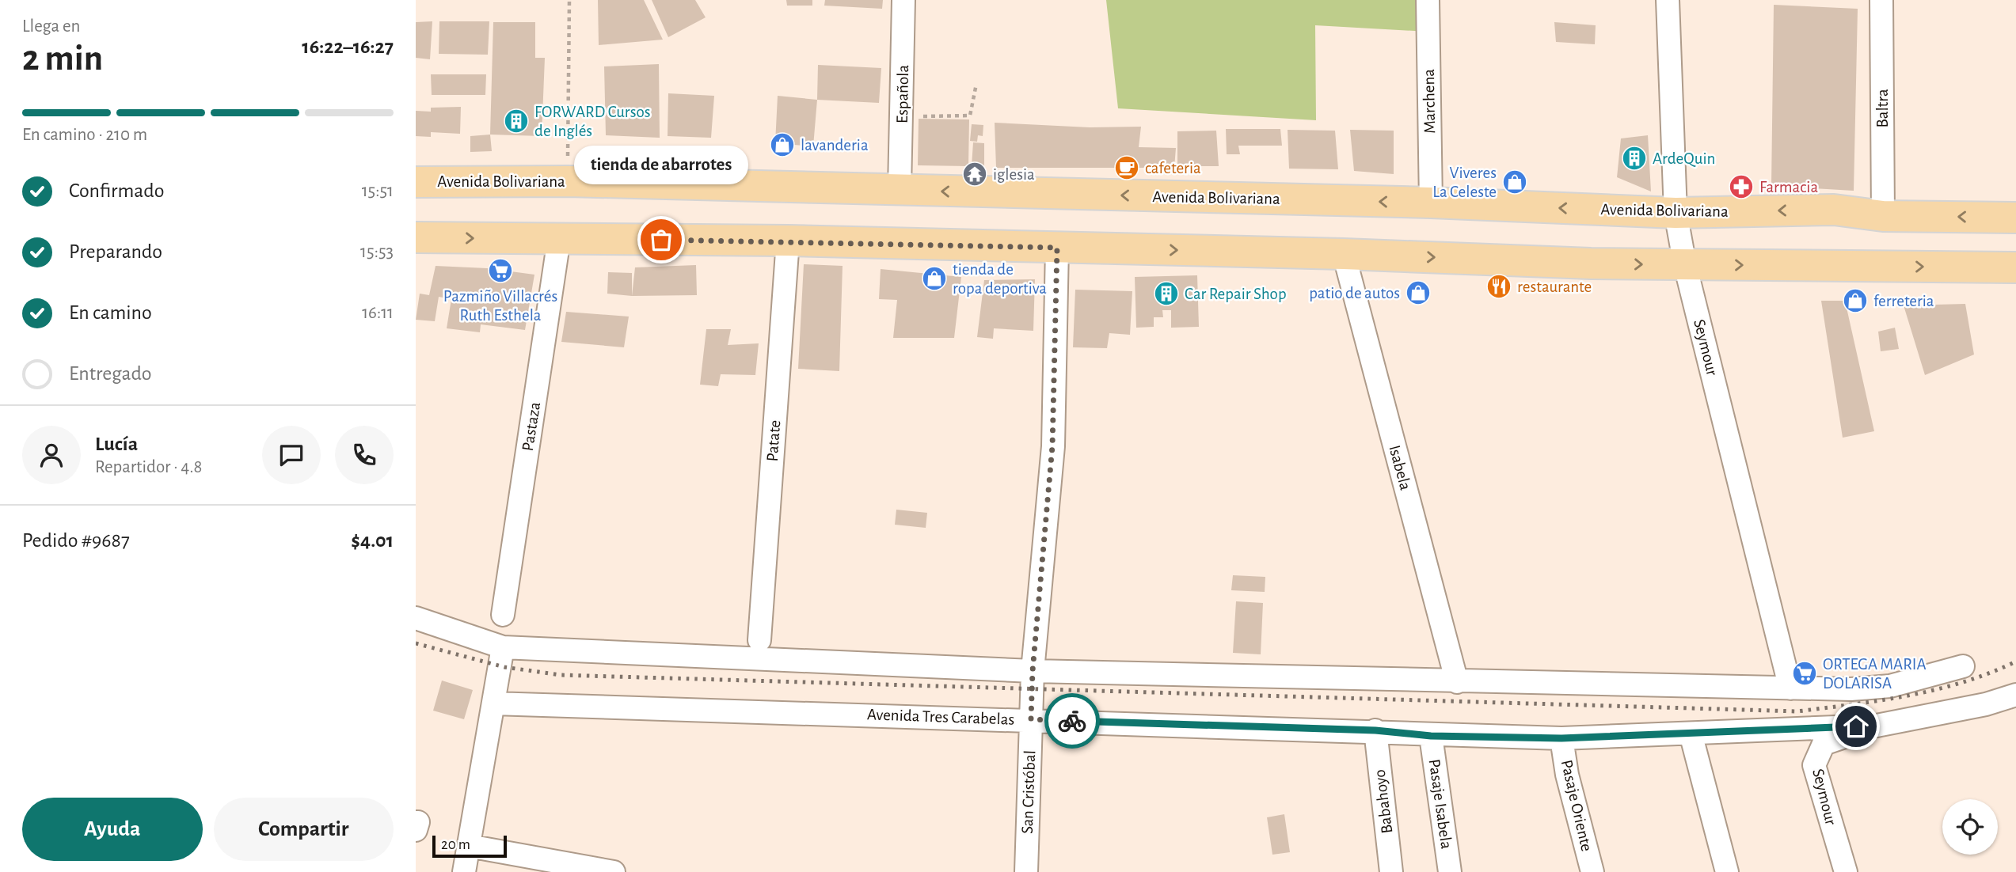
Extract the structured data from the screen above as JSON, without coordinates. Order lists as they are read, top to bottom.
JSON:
{
  "streets": {
    "main road": ["Avenida Bolivariana"],
    "street": [
      "Española",
      "Marchena",
      "Baltra",
      "Seymour",
      "Pastaza",
      "Patate",
      "Isabela",
      "Avenida Tres Carabelas",
      "San Cristóbal",
      "Babahoyo",
      "Pasaje Isabela",
      "Pasaje Oriente"
    ]
  },
  "crossings": [
    ["Española", "Avenida Bolivariana"],
    ["Marchena", "Avenida Bolivariana"],
    ["Baltra", "Avenida Bolivariana"],
    ["Avenida Bolivariana", "Seymour"],
    ["Seymour", "Avenida Tres Carabelas"],
    ["Avenida Tres Carabelas", "San Cristóbal"],
    ["Avenida Tres Carabelas", "Babahoyo"],
    ["Avenida Tres Carabelas", "Pasaje Isabela"],
    ["Avenida Tres Carabelas", "Pasaje Oriente"]
  ],
  "places": {
    "building": ["FORWARD Cursos de Inglés", "ArdeQuin", "Car Repair Shop"],
    "shop": [
      "lavanderia",
      "Viveres La Celeste",
      "tienda de ropa deportiva",
      "patio de autos",
      "ferreteria"
    ],
    "cafe": ["cafeteria"],
    "temple": ["iglesia"],
    "pharmacy": ["Farmacia"],
    "other": ["tienda de abarrotes"],
    "supermarket": ["Pazmiño Villacrés Ruth Esthela", "ORTEGA MARIA DOLARISA"],
    "restaurant": ["restaurante"]
  },
  "scale_bar": "20 m",
  "page": {
    "heading": ["2 min", "Llega en", "16:22–16:27"],
    "panel": [
      "Lucía",
      "Repartidor · 4.8",
      "Pedido #9687",
      "$4.01"
    ],
    "bar": "En camino · 210 m",
    "bubble": "tienda de abarrotes",
    "list": [
      ["Confirmado", "15:51"],
      ["Preparando", "15:53"],
      ["En camino", "16:11"],
      "Entregado"
    ],
    "buttons": ["Ayuda", "Compartir"],
    "scale": "20 m"
  }
}
